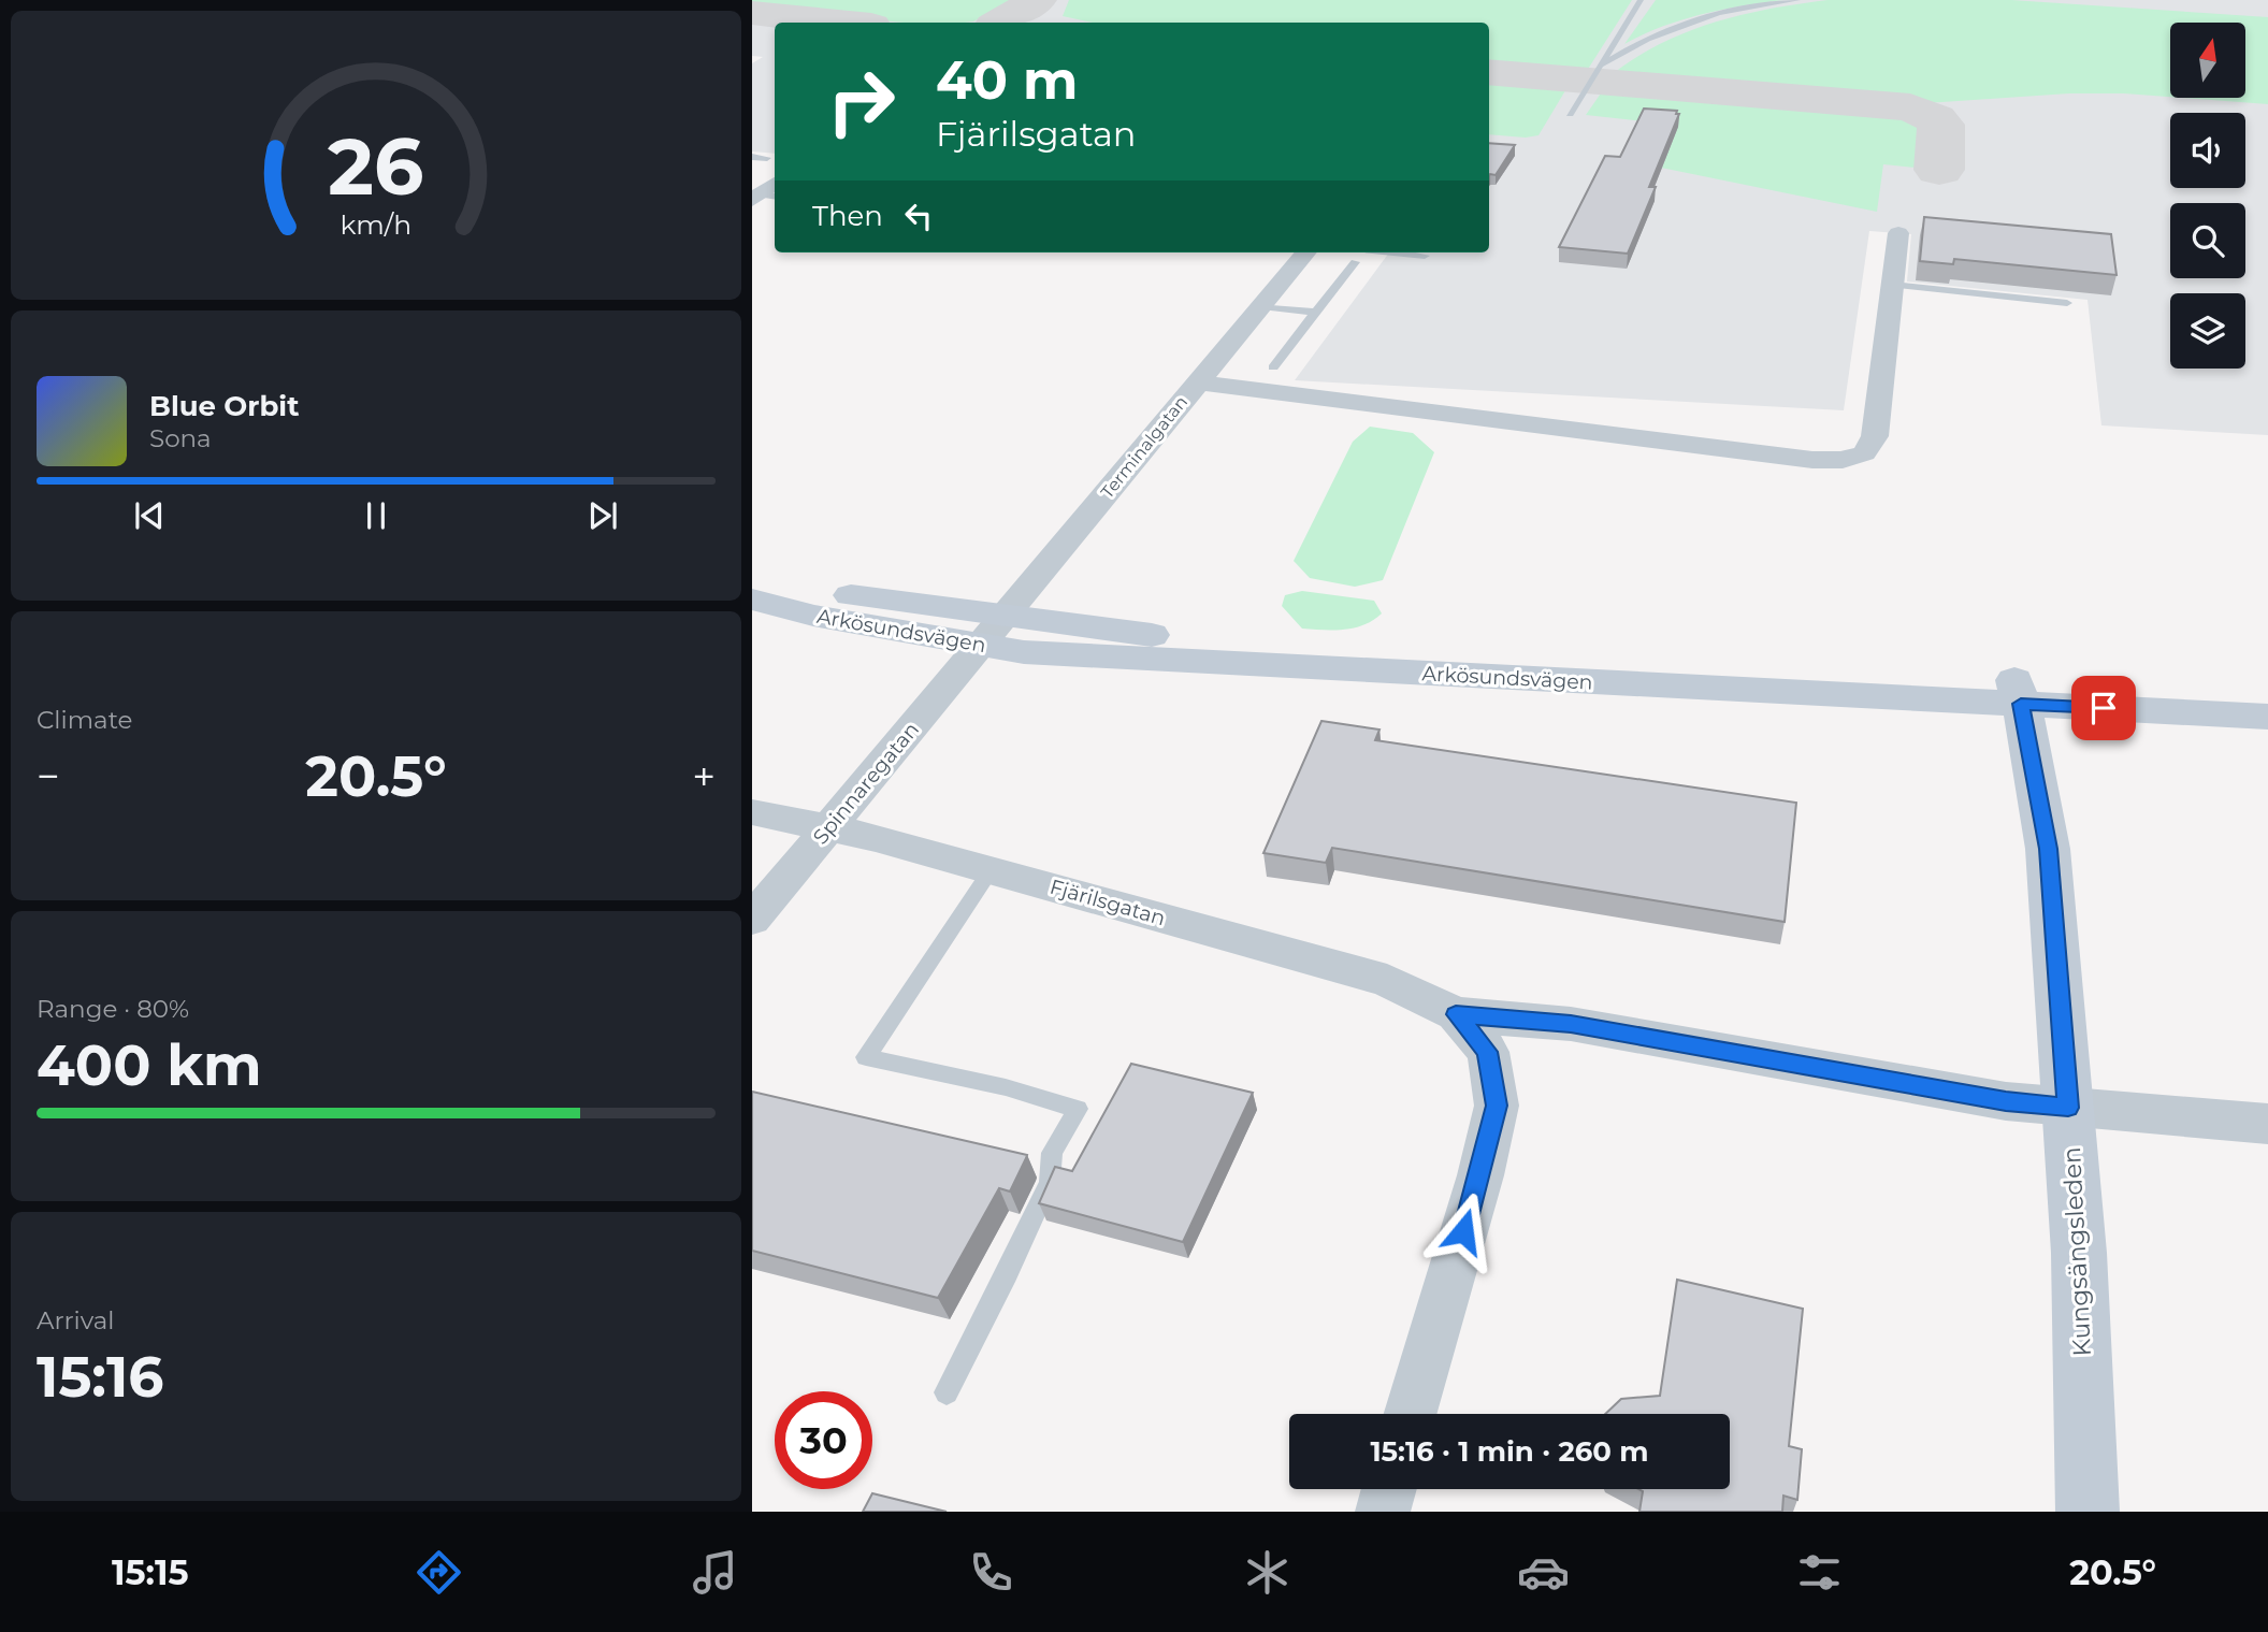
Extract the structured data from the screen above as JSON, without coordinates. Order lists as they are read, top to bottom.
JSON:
{
  "streets": {
    "main road": ["Arkösundsvägen", "Kungsängsleden"],
    "street": ["Terminalgatan", "Spinnaregatan", "Fjärilsgatan"]
  },
  "crossings": [
    ["Terminalgatan", "Arkösundsvägen"],
    ["Terminalgatan", "Spinnaregatan"],
    ["Arkösundsvägen", "Spinnaregatan"],
    ["Arkösundsvägen", "Kungsängsleden"],
    ["Spinnaregatan", "Fjärilsgatan"],
    ["Fjärilsgatan", "Kungsängsleden"]
  ],
  "north": "top",
  "page": {
    "turn": ["40 m", "Fjärilsgatan"],
    "then": "Then",
    "song": ["Blue Orbit", "Sona"],
    "tile": [
      "Climate",
      ["Range · 80%", "400 km"],
      ["Arrival", "15:16"]
    ],
    "heat": ["−", "20.5°", "+"],
    "limit": "30",
    "trip": "15:16 · 1 min · 260 m",
    "tabs": ["15:15", "20.5°"],
    "gauge": ["26", "km/h"]
  }
}
